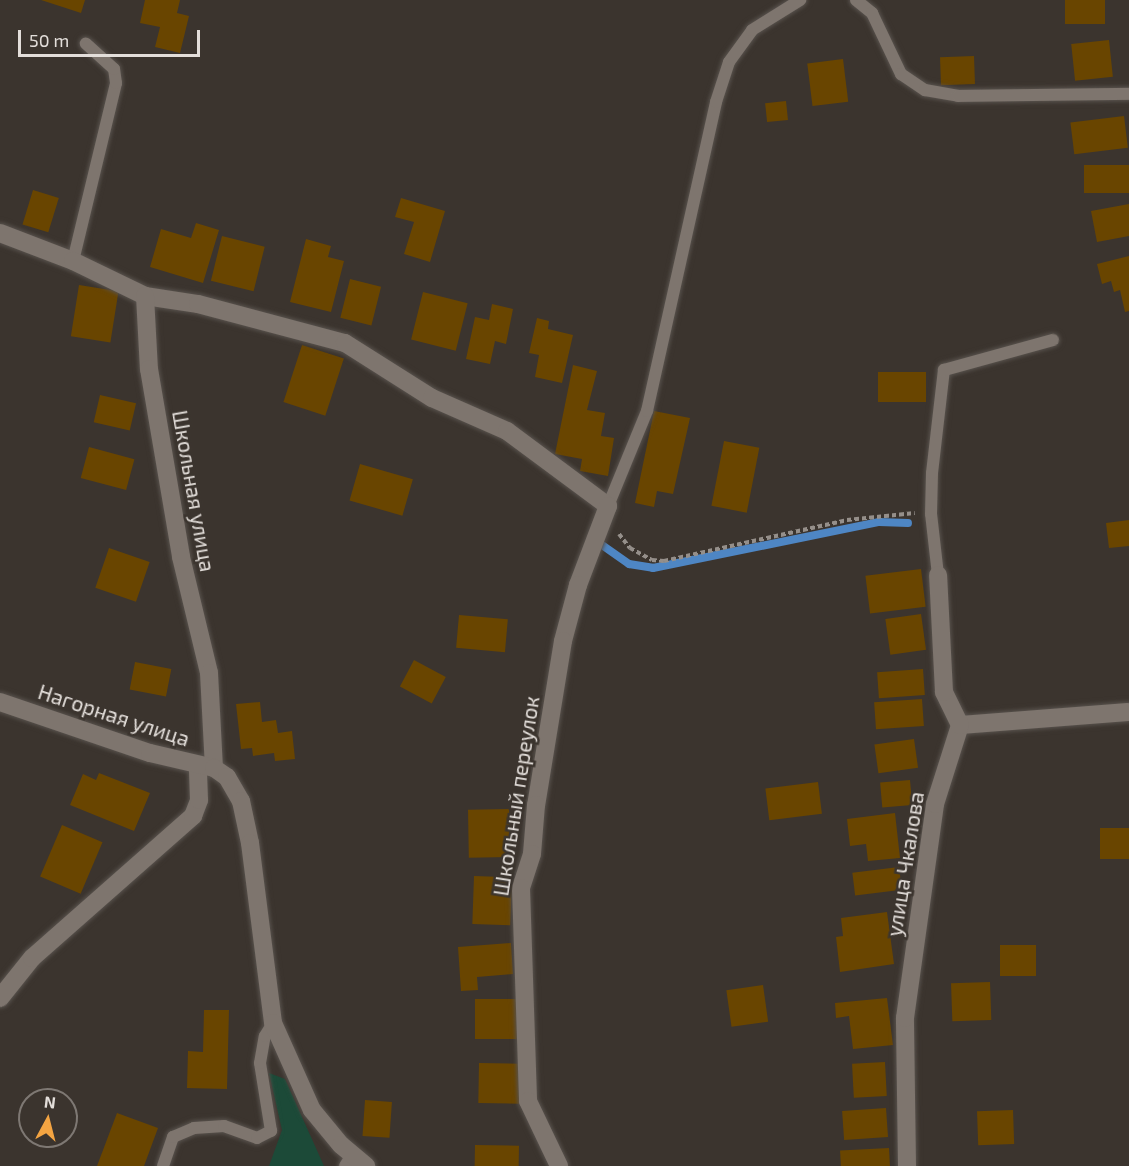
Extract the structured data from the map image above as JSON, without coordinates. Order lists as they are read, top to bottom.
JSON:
{
  "streets": {
    "street": [
      "Школьная улица",
      "Нагорная улица",
      "Школьный переулок",
      "улица Чкалова"
    ]
  },
  "crossings": [
    ["Школьная улица", "Нагорная улица"]
  ],
  "scale_bar": "50 m",
  "north": "top"
}
